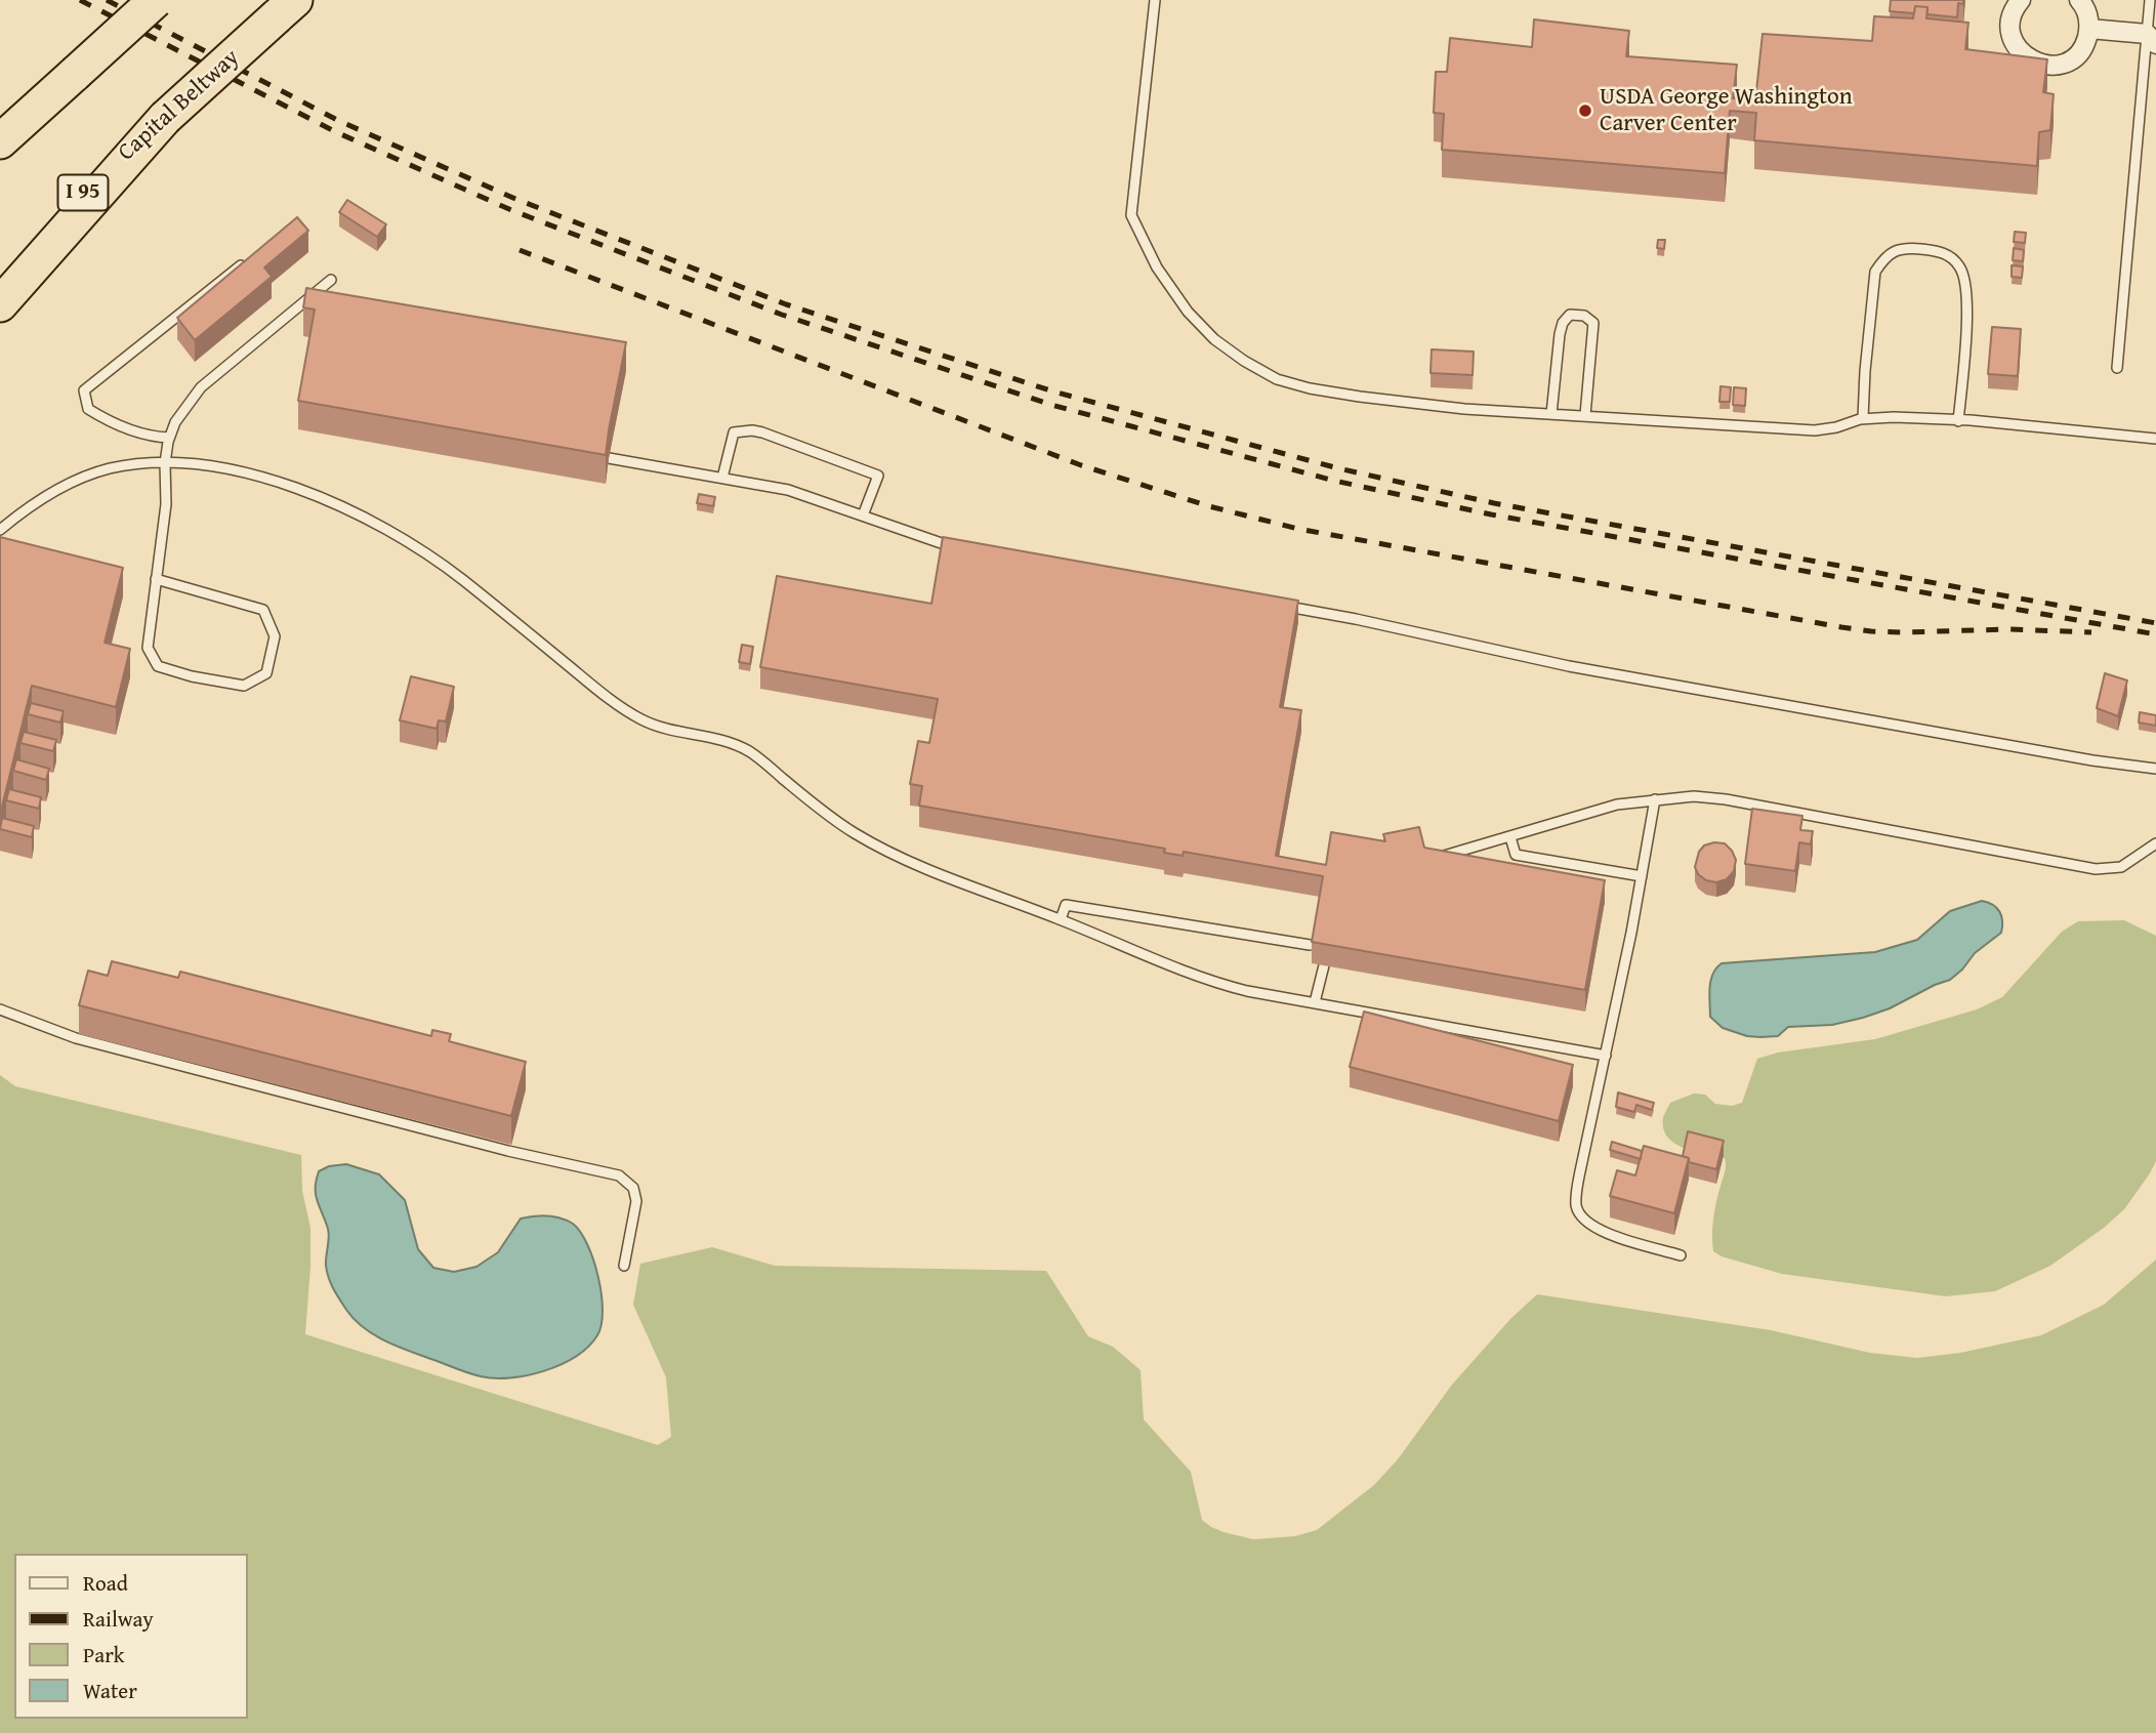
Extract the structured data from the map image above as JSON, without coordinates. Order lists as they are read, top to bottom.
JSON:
{
  "streets": {
    "highway": ["Capital Beltway", "I 95"]
  },
  "places": ["USDA George Washington Carver Center"],
  "legend": [
    "Road",
    "Railway",
    "Park",
    "Water"
  ]
}
